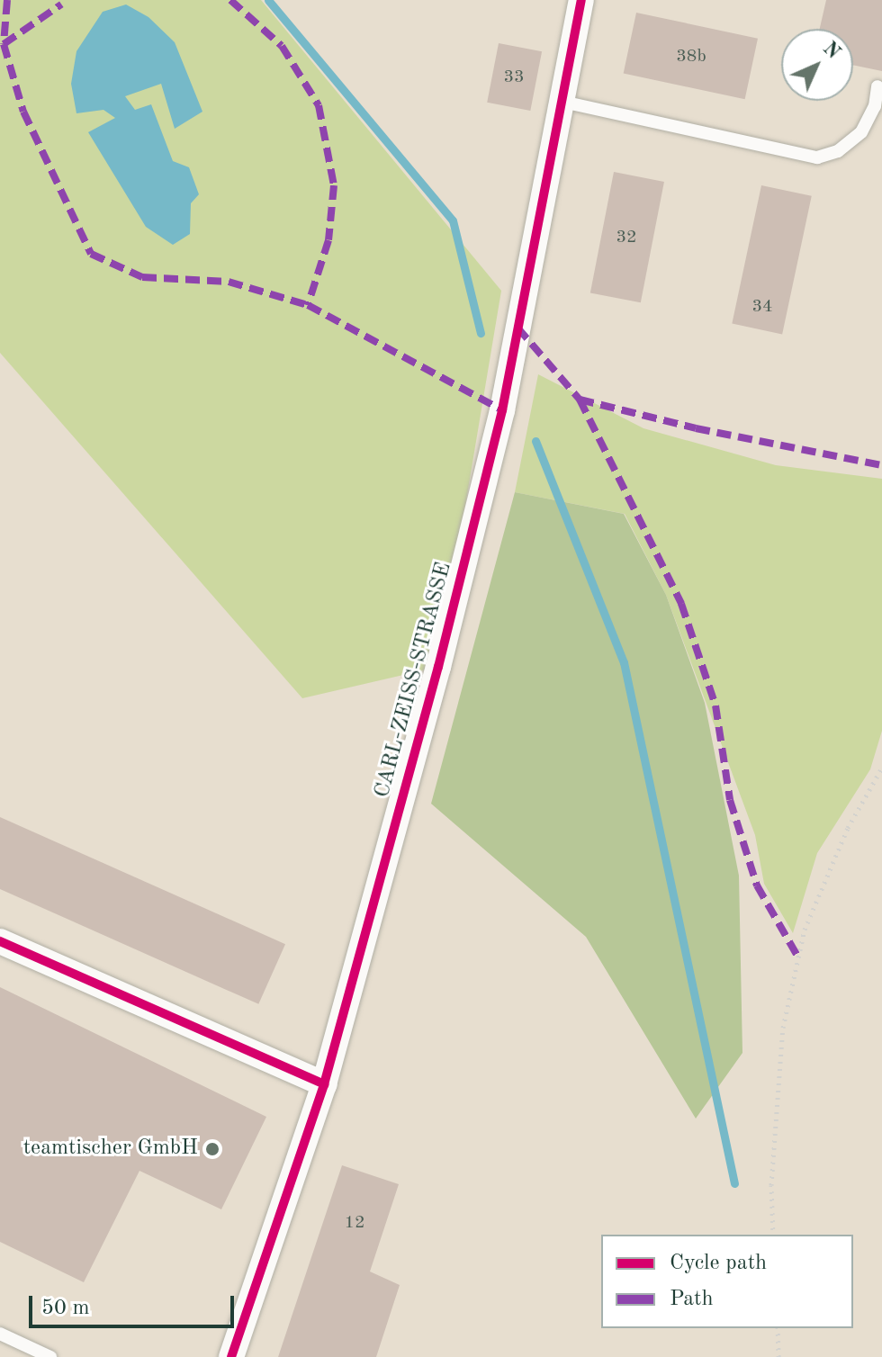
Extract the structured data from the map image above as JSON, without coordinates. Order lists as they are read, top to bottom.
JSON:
{
  "streets": {
    "street": ["CARL-ZEISS-STRASSE"]
  },
  "places": ["teamtischer GmbH"],
  "house_numbers": [
    "38b",
    "33",
    "32",
    "34",
    "12"
  ],
  "legend": ["Cycle path", "Path"],
  "scale_bar": "50 m",
  "north": "top right"
}
